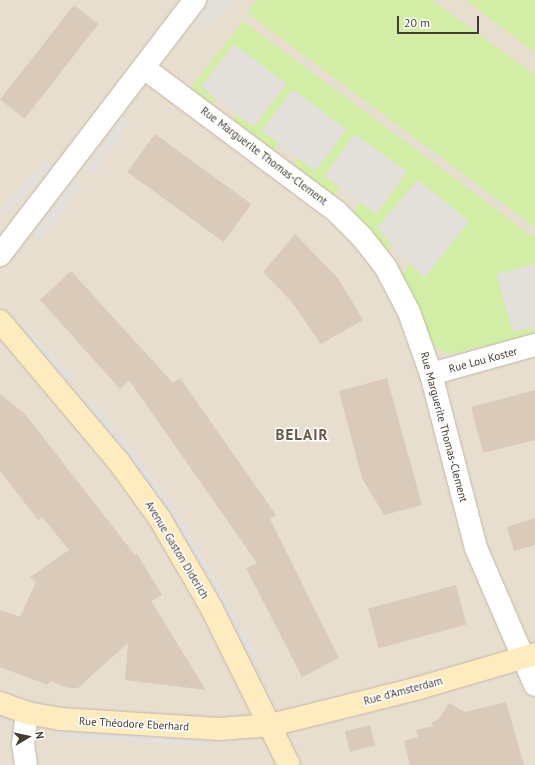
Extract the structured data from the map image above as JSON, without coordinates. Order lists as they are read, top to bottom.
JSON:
{
  "streets": {
    "street": [
      "Rue Marguerite Thomas-Clement",
      "Rue Lou Koster",
      "Avenue Gaston Diderich",
      "Rue d'Amsterdam",
      "Rue Théodore Eberhard"
    ]
  },
  "crossings": [
    ["Rue Marguerite Thomas-Clement", "Rue Lou Koster"],
    ["Rue Marguerite Thomas-Clement", "Rue d'Amsterdam"],
    ["Avenue Gaston Diderich", "Rue d'Amsterdam"],
    ["Avenue Gaston Diderich", "Rue Théodore Eberhard"],
    ["Rue d'Amsterdam", "Rue Théodore Eberhard"]
  ],
  "districts": ["BELAIR"],
  "scale_bar": "20 m",
  "north": "right"
}
